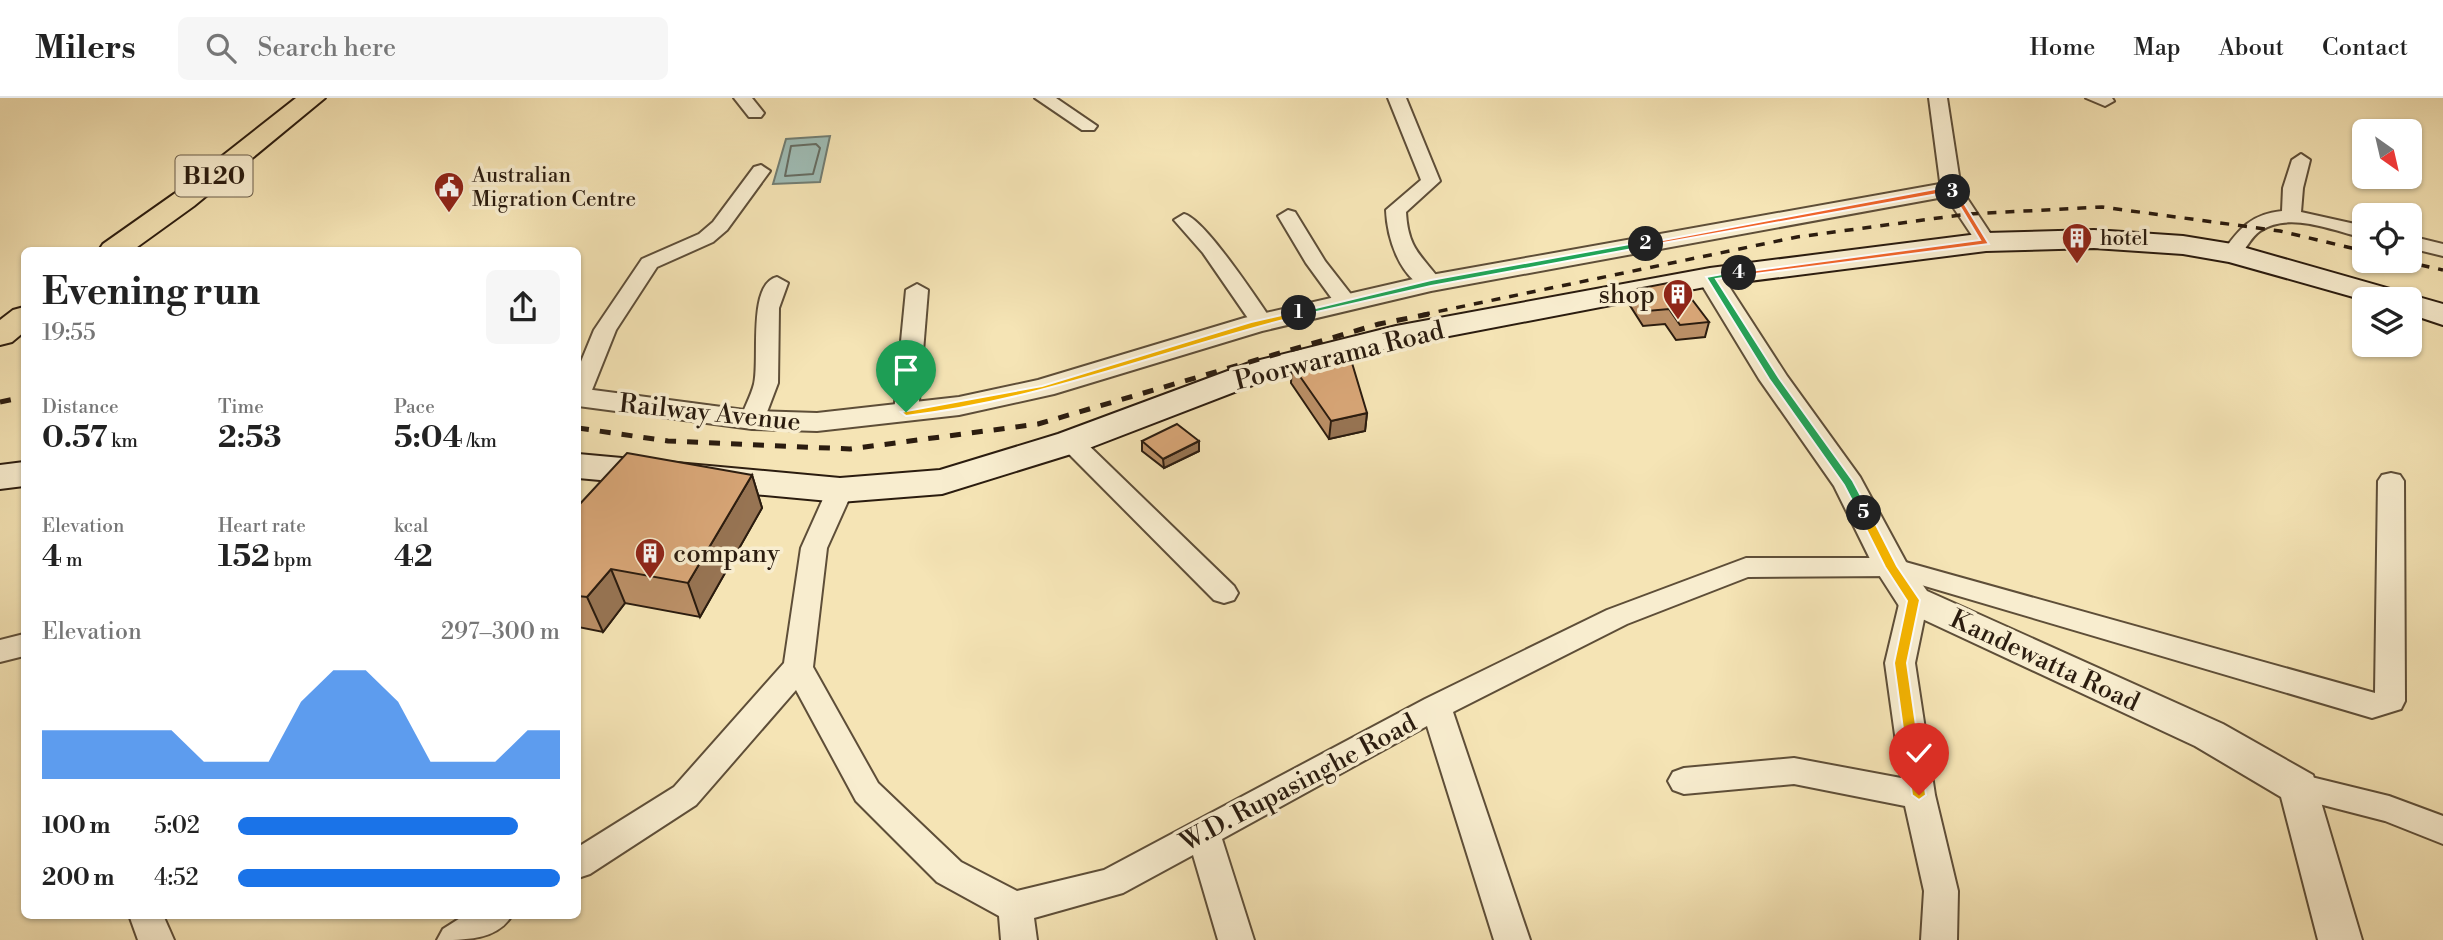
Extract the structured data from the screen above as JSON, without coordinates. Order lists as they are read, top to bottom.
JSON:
{
  "streets": {
    "main road": ["B120", "Poorwarama Road"],
    "street": ["Railway Avenue", "Kandewatta Road", "W.D. Rupasinghe Road"]
  },
  "places": {
    "public building": ["Australian Migration Centre"],
    "building": ["hotel", "shop", "company"]
  },
  "north": "bottom right",
  "page": {
    "header": "Milers",
    "search": "Search here",
    "nav": [
      "Home",
      "Map",
      "About",
      "Contact"
    ],
    "pins": [
      "3",
      "2",
      "4",
      "1",
      "5"
    ],
    "heading": ["Evening run", "19:55"],
    "stats": [
      ["Distance", "0.57 km"],
      ["Time", "2:53"],
      ["Pace", "5:04 /km"],
      ["Elevation", "4 m"],
      ["Heart rate", "152 bpm"],
      ["kcal", "42"]
    ],
    "chart": ["Elevation", "297–300 m"],
    "list": [
      {
        "name": "100 m",
        "note": "5:02"
      },
      {
        "name": "200 m",
        "note": "4:52"
      }
    ]
  }
}
